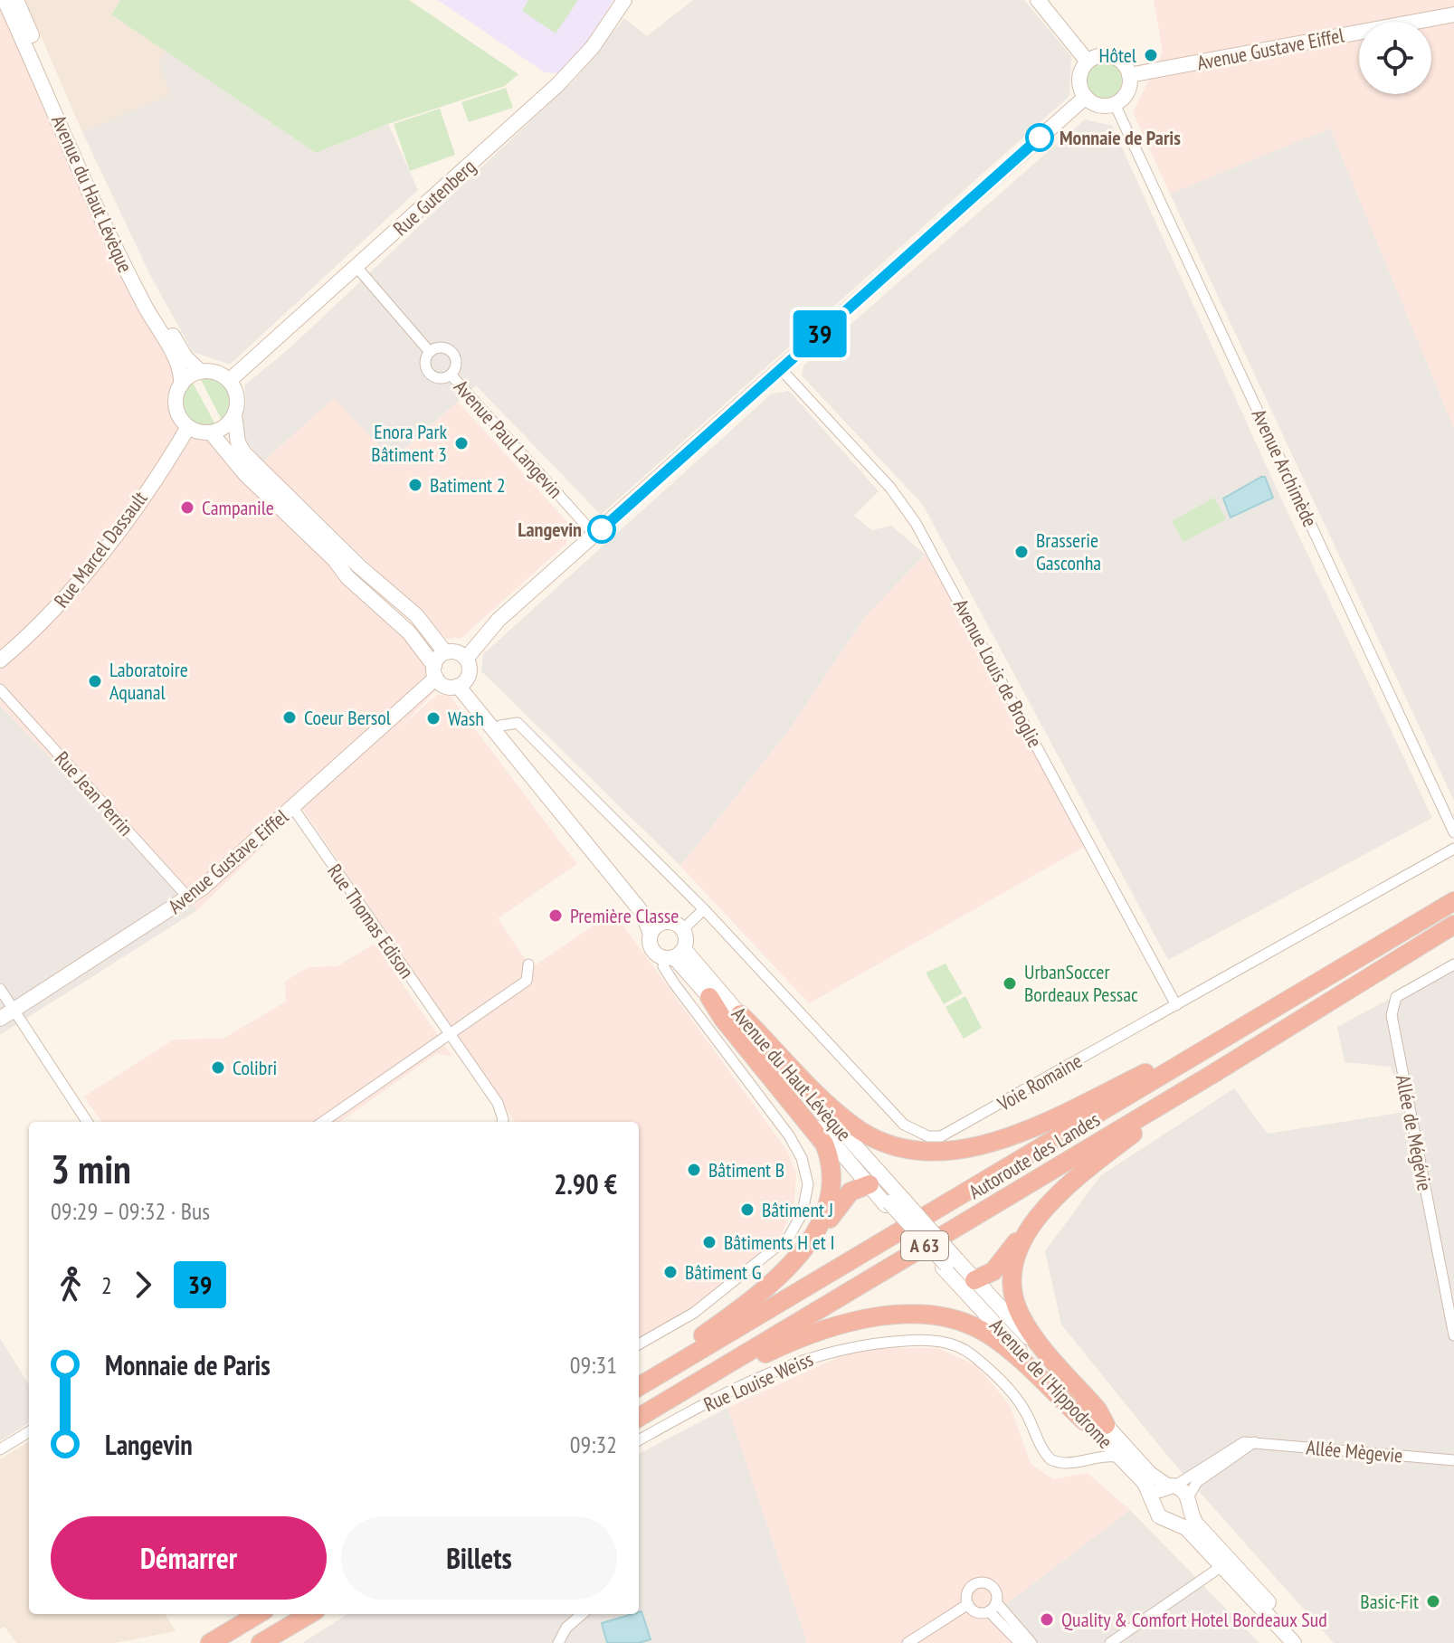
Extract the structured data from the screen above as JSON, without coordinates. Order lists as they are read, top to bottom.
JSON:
{
  "streets": {
    "highway": ["Autoroute des Landes", "A 63"],
    "main road": [
      "Avenue Gustave Eiffel",
      "Avenue du Haut Lévèque",
      "Rue Gutenberg",
      "Rue Marcel Dassault",
      "Avenue de l'Hippodrome"
    ],
    "street": [
      "Avenue Paul Langevin",
      "Avenue Archimède",
      "Avenue Louis de Broglie",
      "Rue Jean Perrin",
      "Rue Thomas Edison",
      "Voie Romaine",
      "Allée de Mégévie",
      "Rue Louise Weiss",
      "Allée Mègevie"
    ]
  },
  "crossings": [
    ["Avenue Gustave Eiffel", "Avenue Archimède"],
    ["Avenue Gustave Eiffel", "Rue Jean Perrin"],
    ["Avenue Gustave Eiffel", "Rue Thomas Edison"],
    ["Avenue du Haut Lévèque", "Rue Gutenberg"],
    ["Avenue du Haut Lévèque", "Rue Marcel Dassault"],
    ["Rue Gutenberg", "Avenue Paul Langevin"],
    ["Rue Gutenberg", "Rue Marcel Dassault"],
    ["Avenue Louis de Broglie", "Voie Romaine"],
    ["Rue Louise Weiss", "Avenue de l'Hippodrome"],
    ["Avenue de l'Hippodrome", "Allée Mègevie"]
  ],
  "places": [
    "Hôtel",
    "Monnaie de Paris",
    "Enora Park Bâtiment 3",
    "Batiment 2",
    "Campanile",
    "Langevin",
    "Brasserie Gasconha",
    "Laboratoire Aquanal",
    "Coeur Bersol",
    "Wash",
    "Première Classe",
    "UrbanSoccer Bordeaux Pessac",
    "Colibri",
    "Bâtiment B",
    "Bâtiment J",
    "Bâtiments H et I",
    "Bâtiment G",
    "Basic-Fit",
    "Quality & Comfort Hotel Bordeaux Sud"
  ],
  "lines": ["bus line 39"],
  "page": {
    "on_map": "39",
    "heading": ["3 min", "09:29 – 09:32 · Bus", "2.90 €"],
    "legs": ["2", "39"],
    "list": [
      {
        "name": "Monnaie de Paris",
        "value": "09:31"
      },
      {
        "name": "Langevin",
        "value": "09:32"
      }
    ],
    "buttons": ["Démarrer", "Billets"]
  }
}
